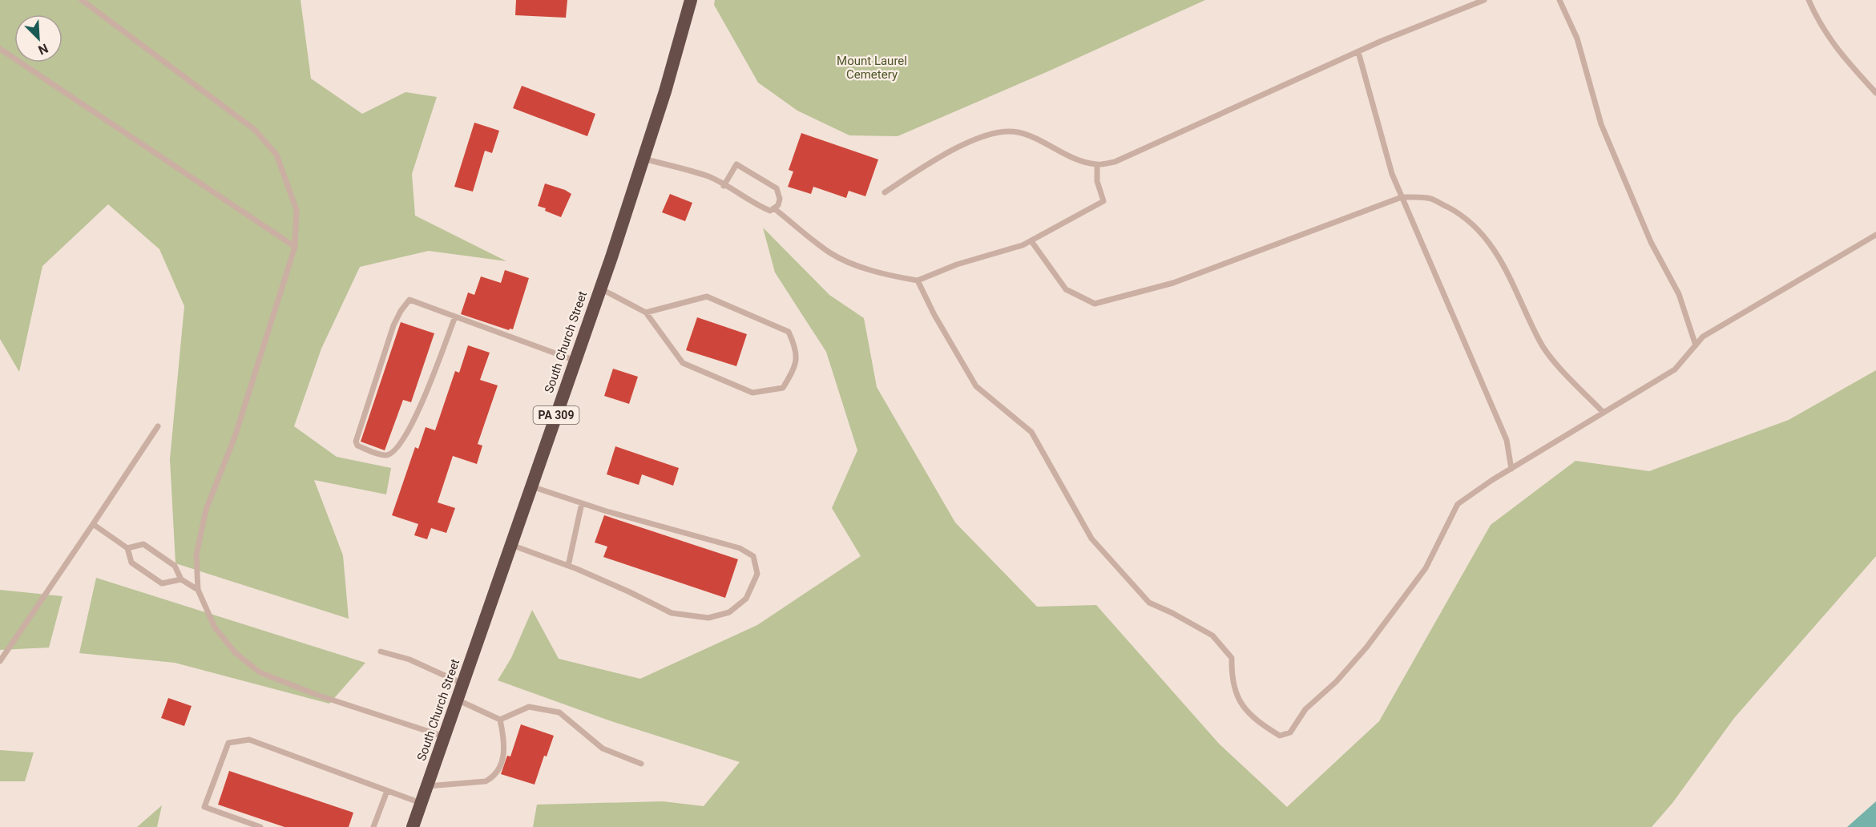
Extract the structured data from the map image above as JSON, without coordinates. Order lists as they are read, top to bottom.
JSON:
{
  "streets": {
    "highway": ["South Church Street", "PA 309"]
  },
  "parks": ["Mount Laurel Cemetery"],
  "north": "bottom right"
}
